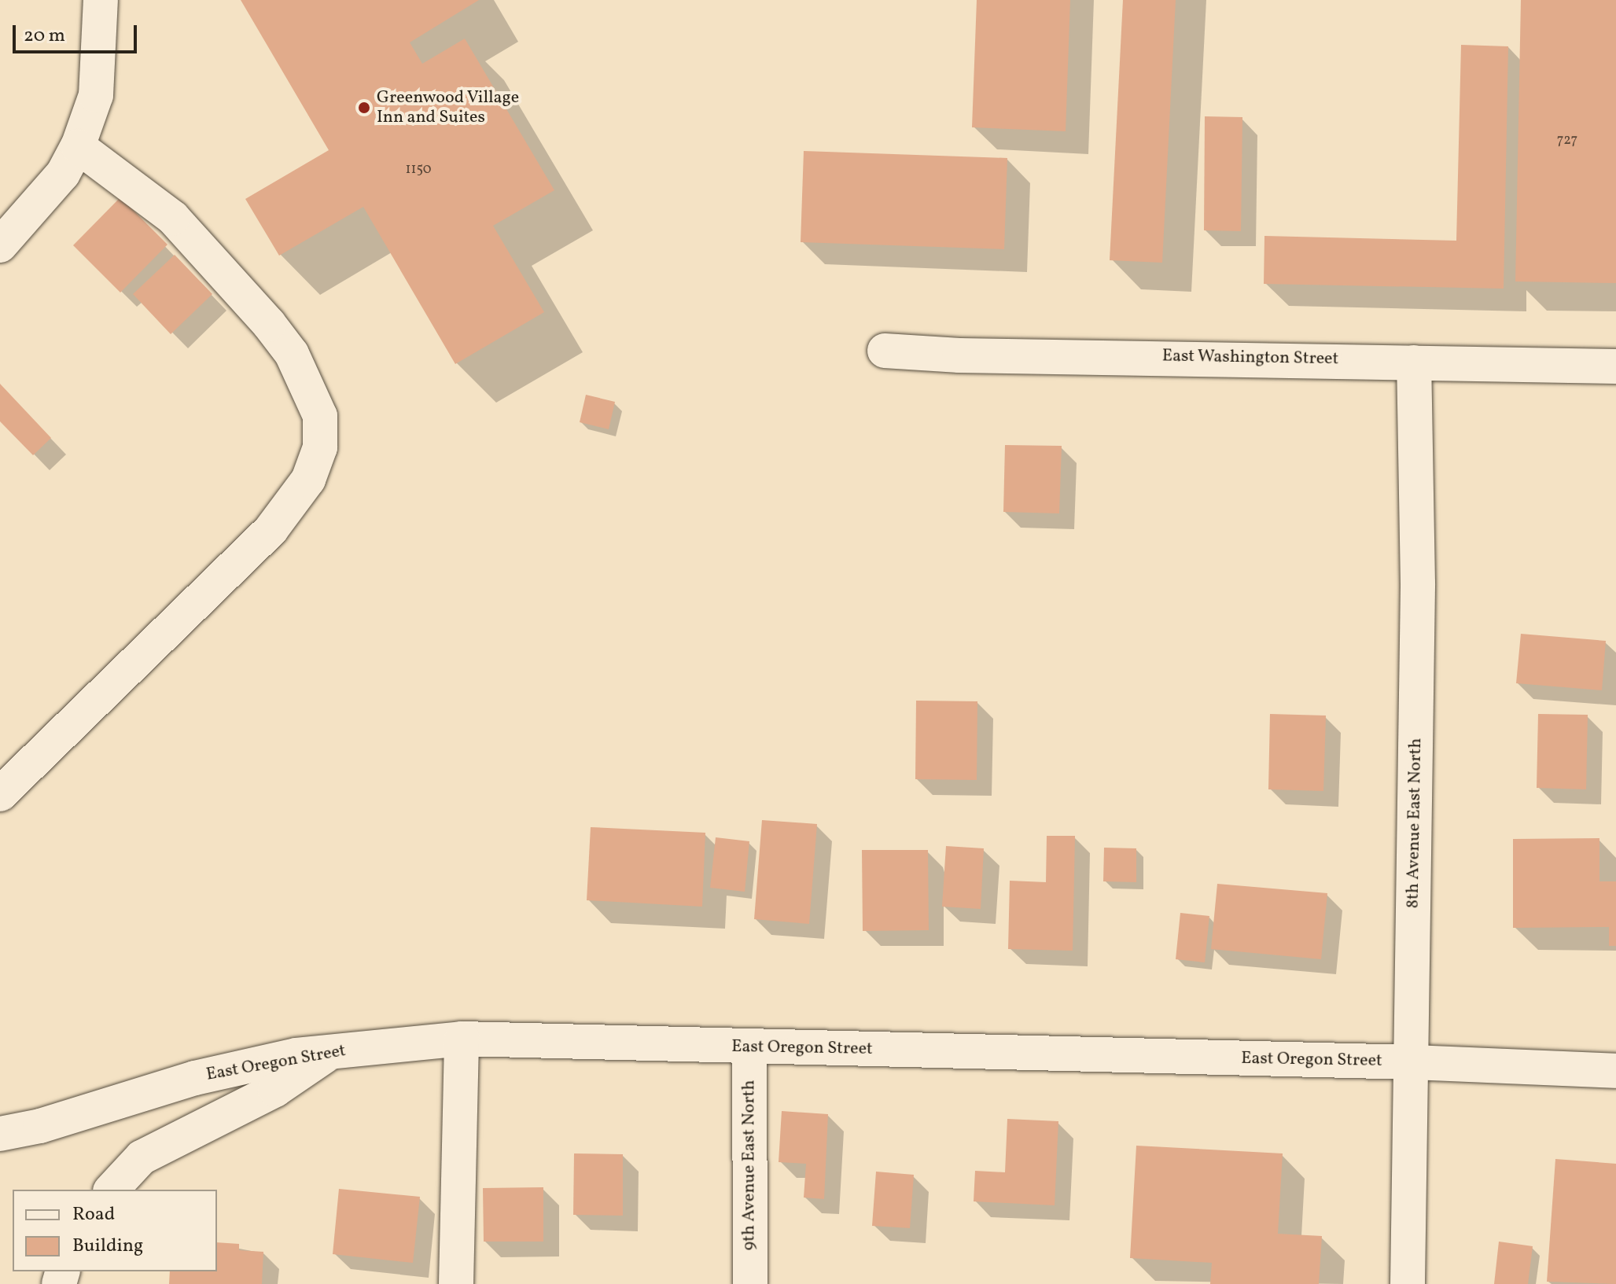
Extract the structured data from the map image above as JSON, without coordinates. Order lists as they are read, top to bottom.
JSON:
{
  "streets": {
    "street": [
      "East Washington Street",
      "8th Avenue East North",
      "East Oregon Street",
      "9th Avenue East North"
    ]
  },
  "crossings": [
    ["East Washington Street", "8th Avenue East North"],
    ["8th Avenue East North", "East Oregon Street"],
    ["East Oregon Street", "9th Avenue East North"]
  ],
  "places": ["Greenwood Village Inn and Suites"],
  "house_numbers": ["727", "1150"],
  "legend": ["Road", "Building"],
  "scale_bar": "20 m"
}
